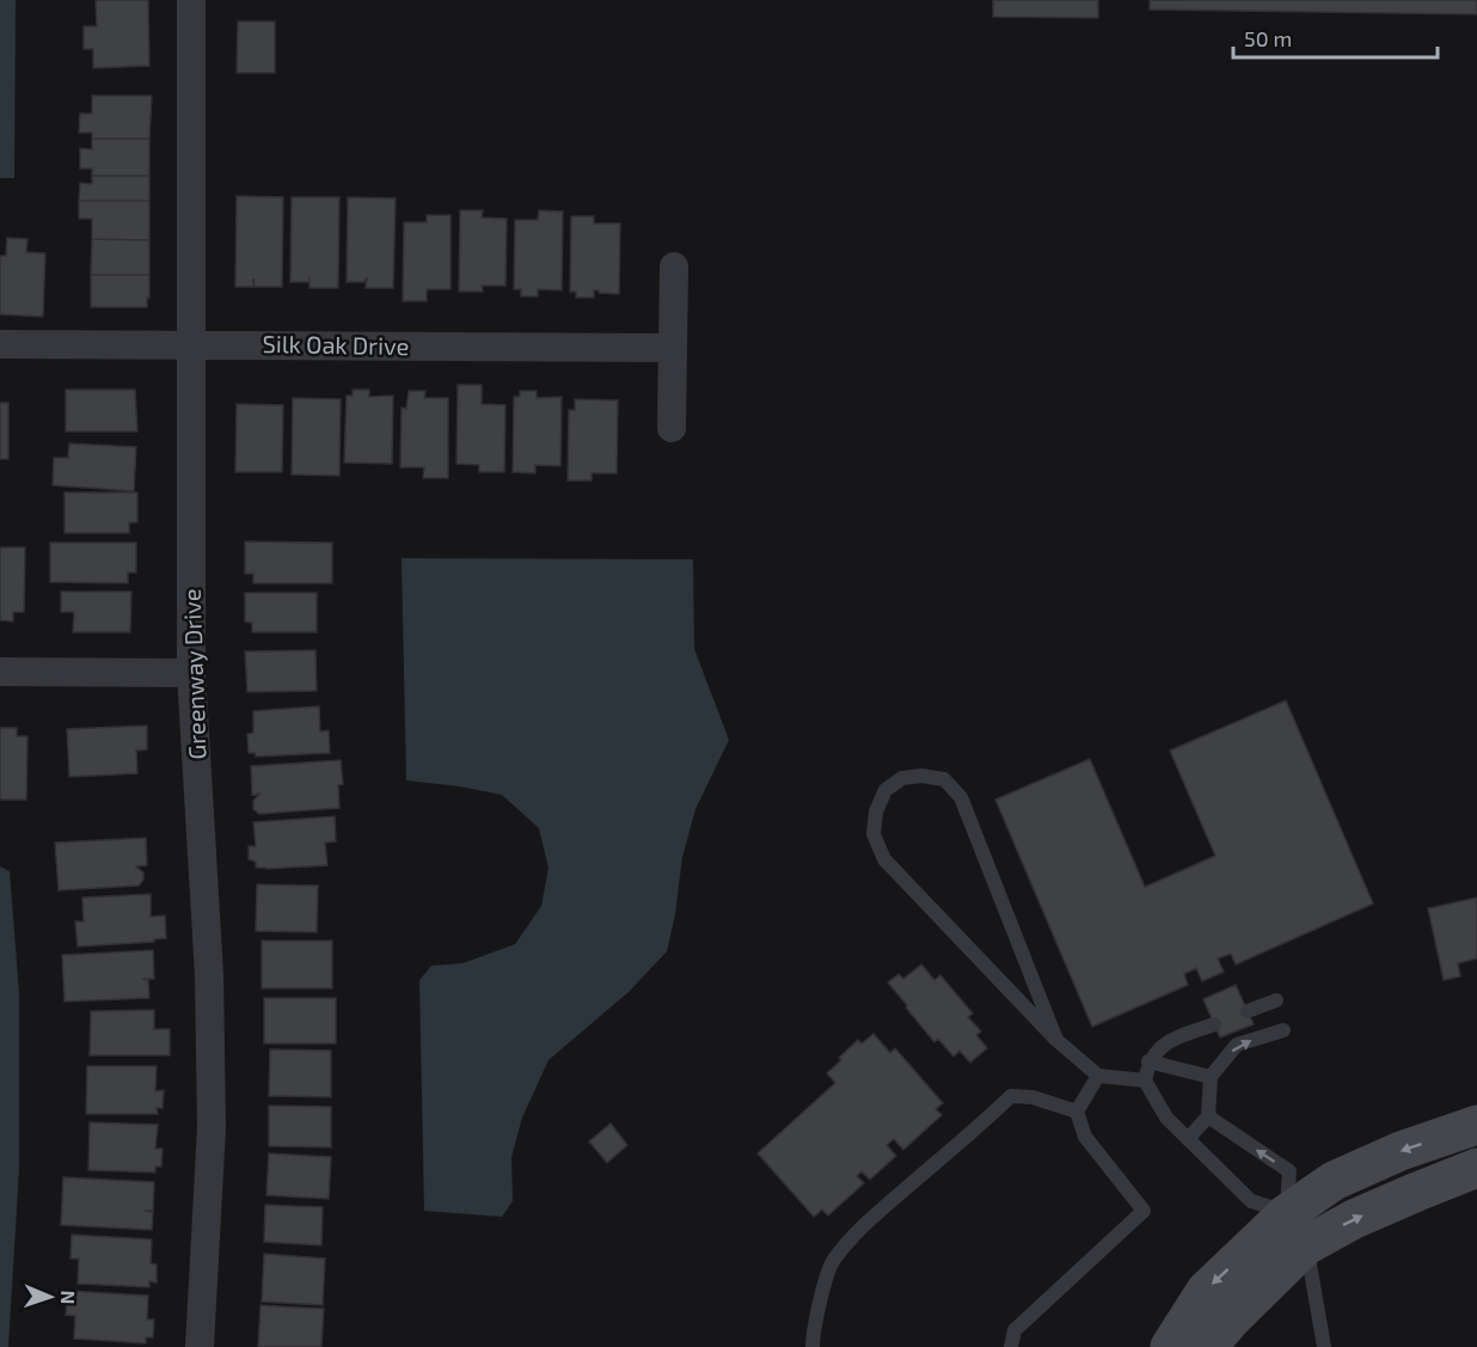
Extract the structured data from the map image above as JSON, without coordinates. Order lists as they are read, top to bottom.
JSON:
{
  "streets": {
    "street": ["Silk Oak Drive", "Greenway Drive"]
  },
  "crossings": [
    ["Silk Oak Drive", "Greenway Drive"]
  ],
  "scale_bar": "50 m",
  "north": "right"
}
